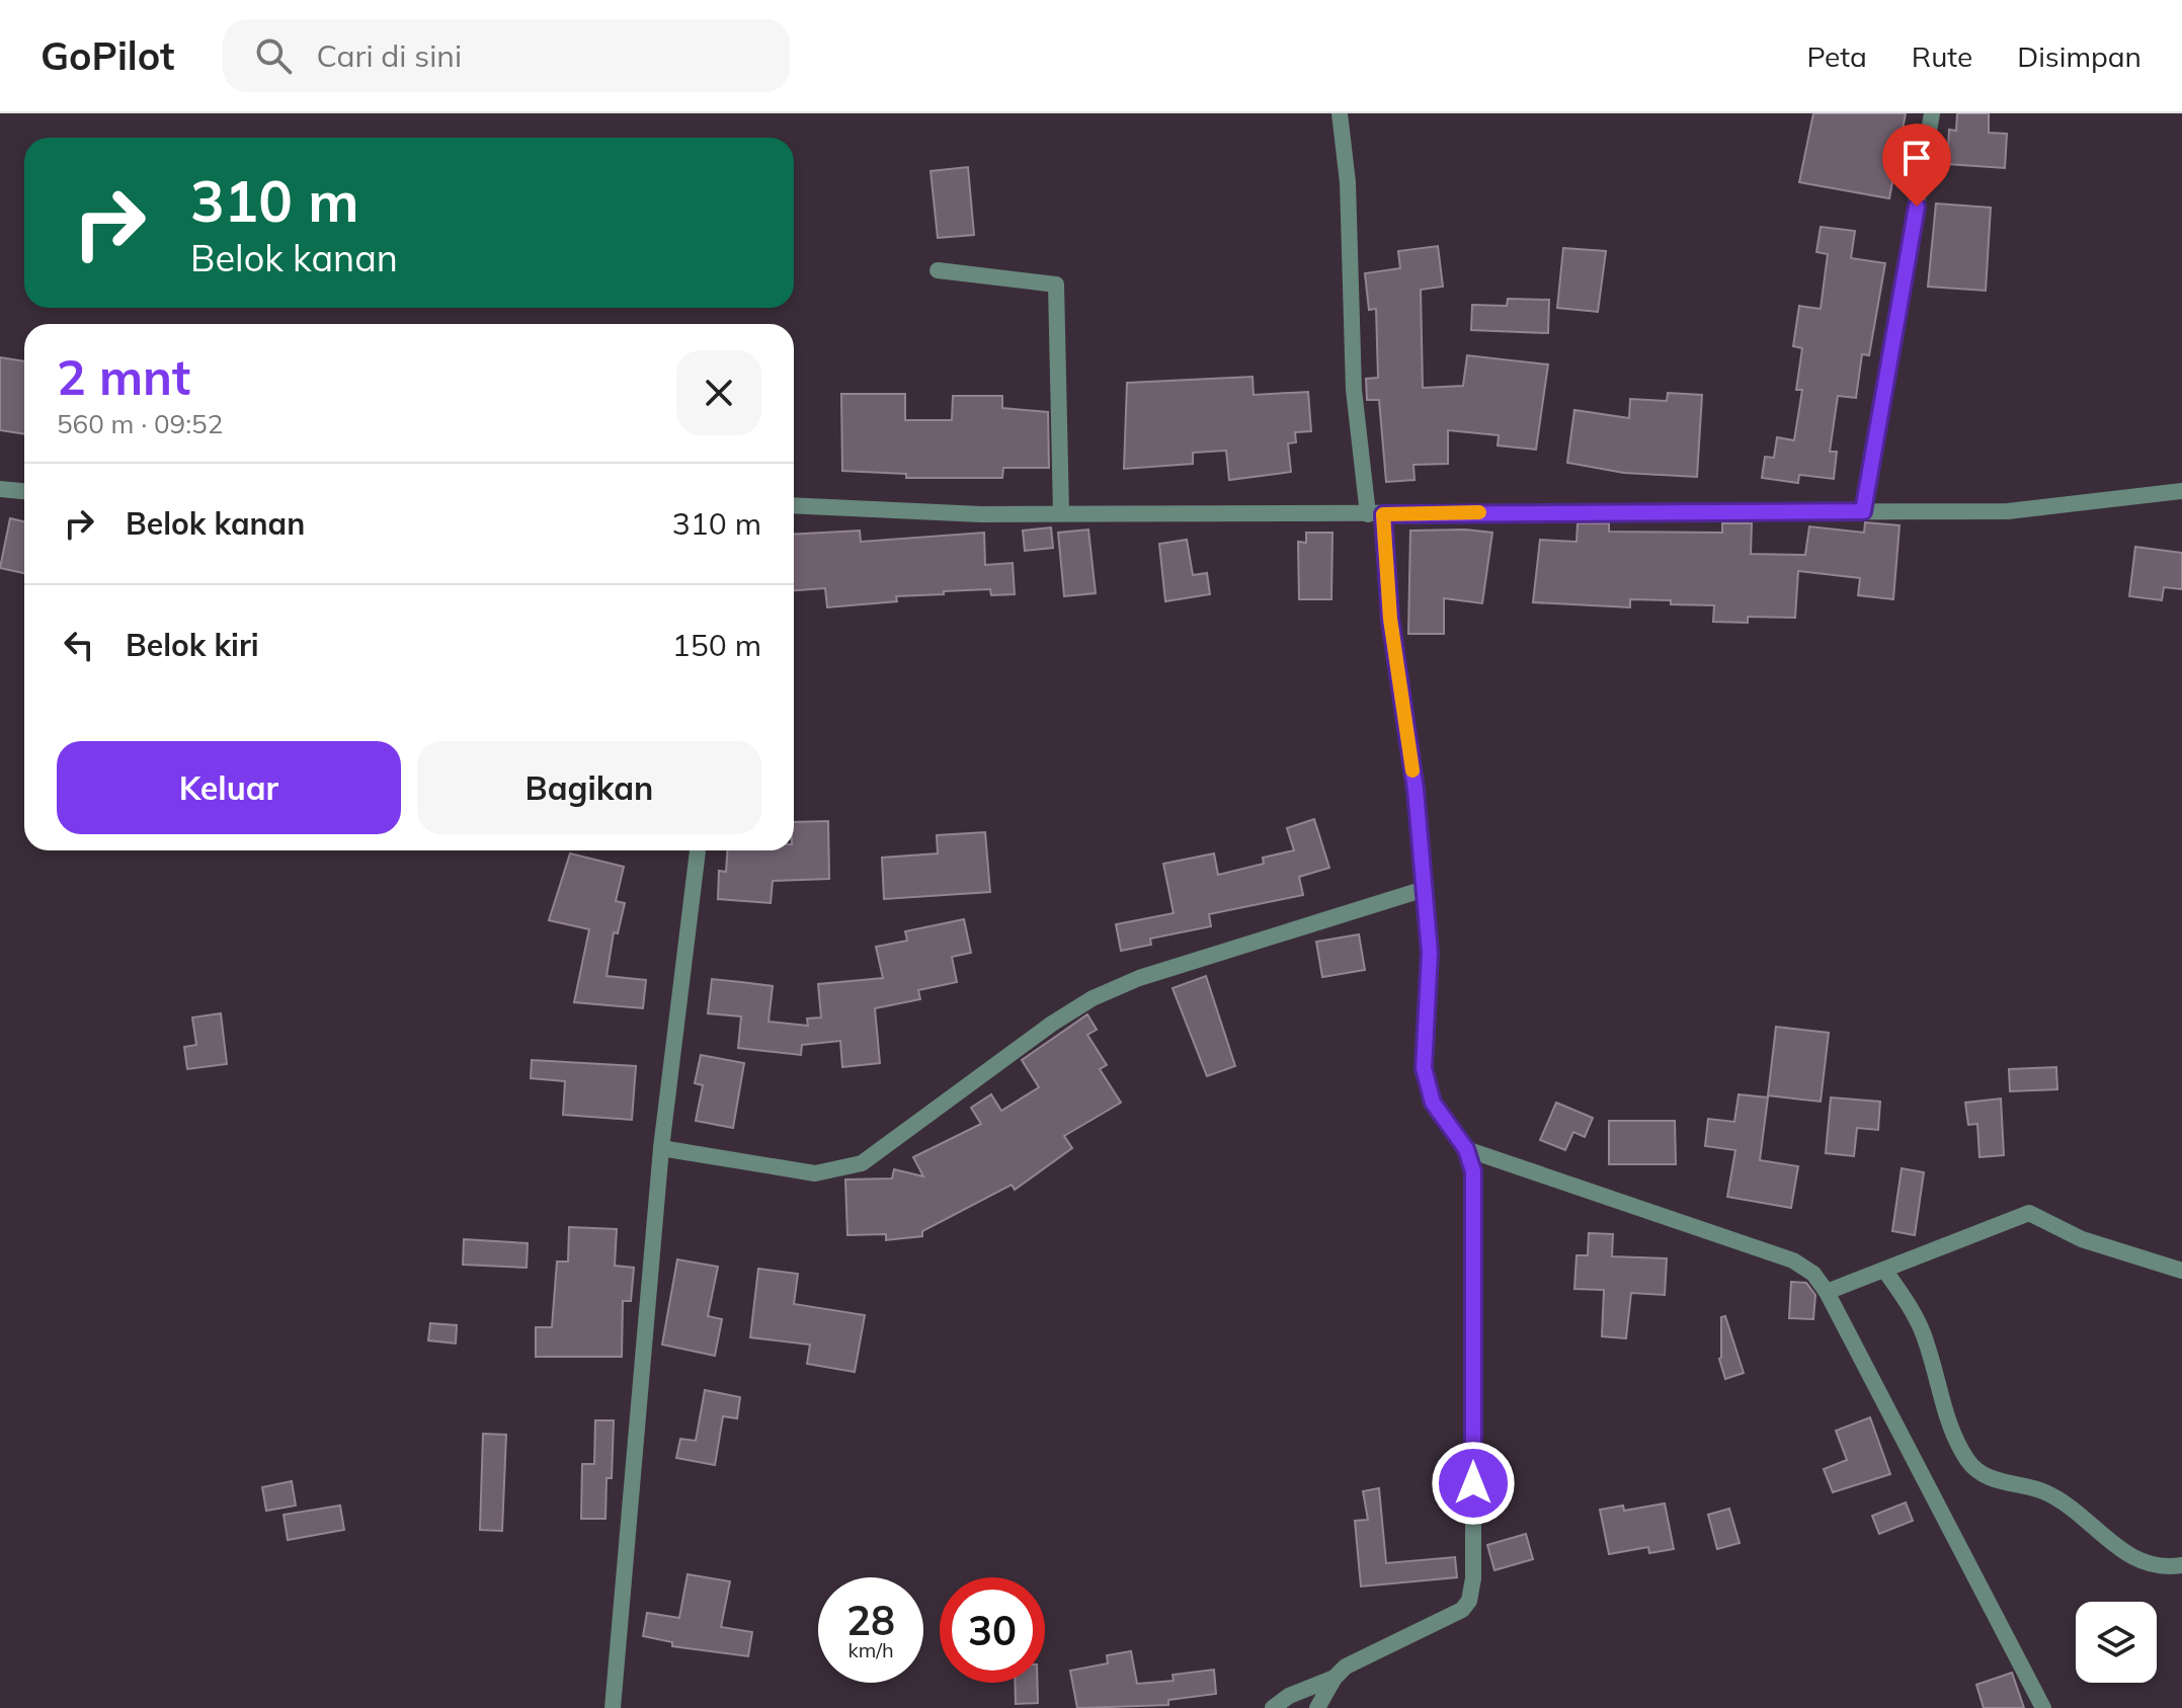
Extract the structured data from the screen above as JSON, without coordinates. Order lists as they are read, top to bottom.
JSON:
{
  "page": {
    "header": "GoPilot",
    "search": "Cari di sini",
    "nav": ["Peta", "Rute", "Disimpan"],
    "turn": ["310 m", "Belok kanan"],
    "heading": ["2 mnt", "560 m · 09:52"],
    "list": [
      {
        "name": "Belok kanan",
        "value": "310 m"
      },
      {
        "name": "Belok kiri",
        "value": "150 m"
      }
    ],
    "buttons": ["Keluar", "Bagikan"],
    "speed": "28 km/h",
    "limit": "30"
  }
}
